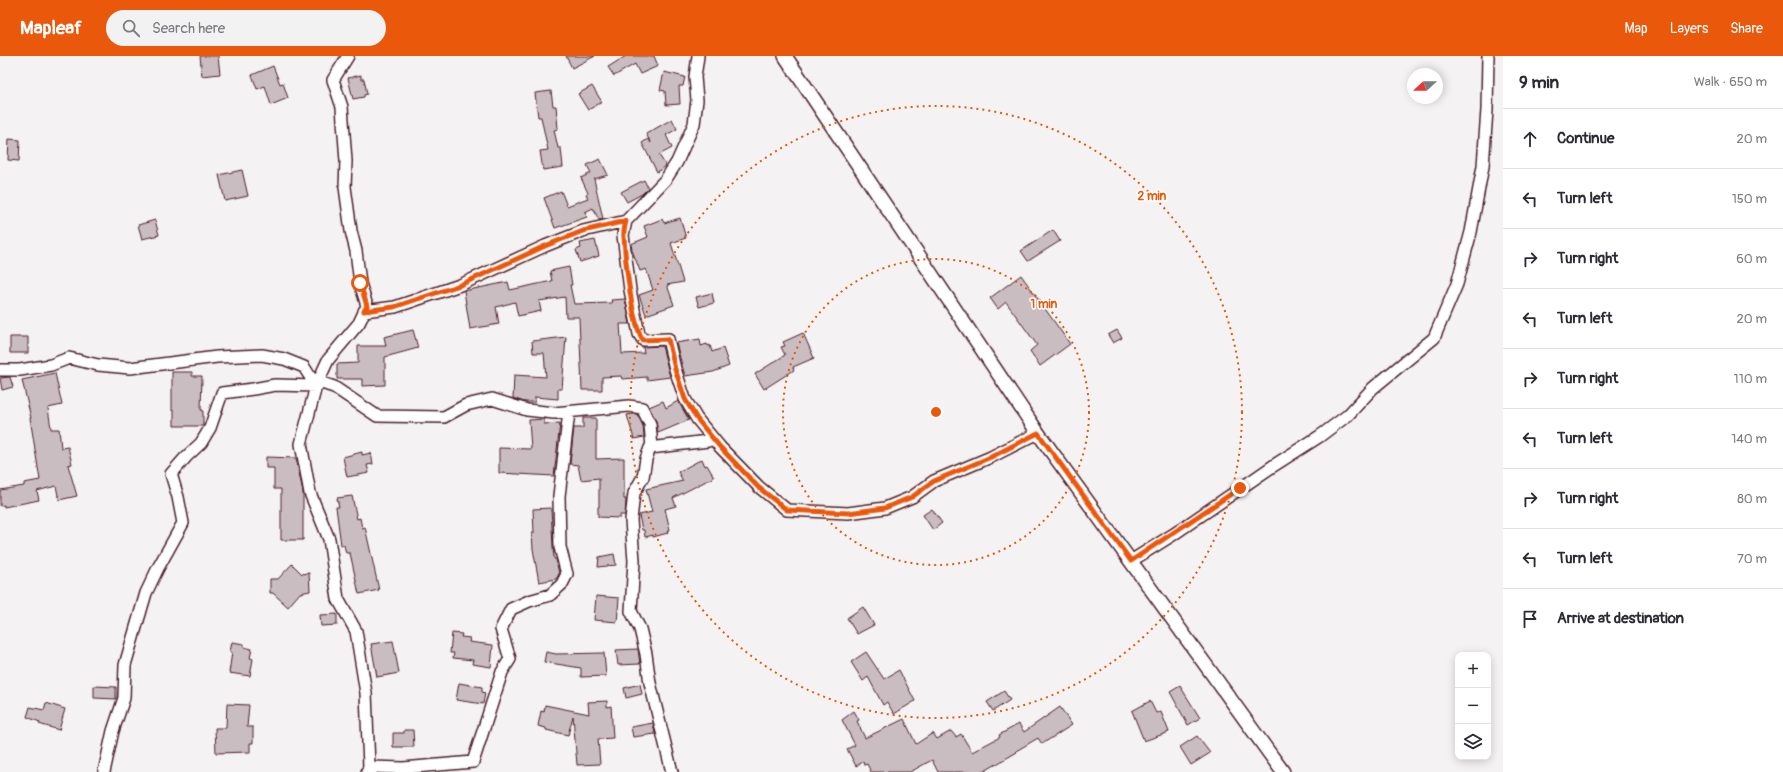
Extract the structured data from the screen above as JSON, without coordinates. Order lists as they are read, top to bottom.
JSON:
{
  "north": "left",
  "page": {
    "header": "Mapleaf",
    "search": "Search here",
    "nav": ["Map", "Layers", "Share"],
    "heading": ["9 min", "Walk · 650 m"],
    "list": [
      ["Continue", "20 m"],
      ["Turn left", "150 m"],
      ["Turn right", "60 m"],
      ["Turn left", "20 m"],
      ["Turn right", "110 m"],
      ["Turn left", "140 m"],
      ["Turn right", "80 m"],
      ["Turn left", "70 m"],
      "Arrive at destination"
    ],
    "map_buttons": ["+", "−"]
  },
  "rings": ["2 min", "1 min"]
}
